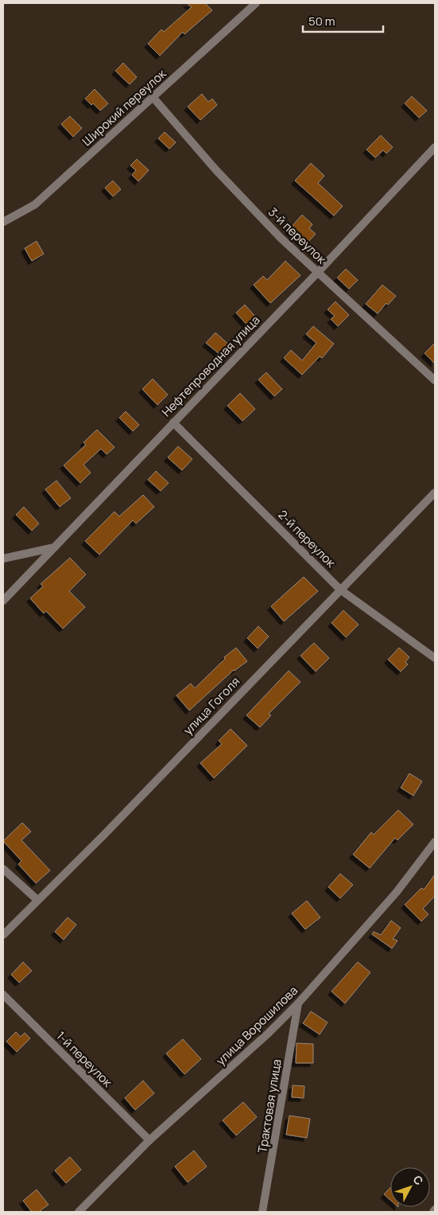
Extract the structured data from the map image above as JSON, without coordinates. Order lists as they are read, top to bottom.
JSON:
{
  "streets": {
    "street": [
      "Широкий переулок",
      "3-й переулок",
      "Нефтепроводная улица",
      "2-й переулок",
      "улица Гоголя",
      "улица Ворошилова",
      "1-й переулок",
      "Трактовая улица"
    ]
  },
  "crossings": [
    ["Широкий переулок", "3-й переулок"],
    ["3-й переулок", "Нефтепроводная улица"],
    ["Нефтепроводная улица", "2-й переулок"],
    ["2-й переулок", "улица Гоголя"],
    ["улица Ворошилова", "1-й переулок"],
    ["улица Ворошилова", "Трактовая улица"]
  ],
  "scale_bar": "50 m",
  "north": "top right"
}
